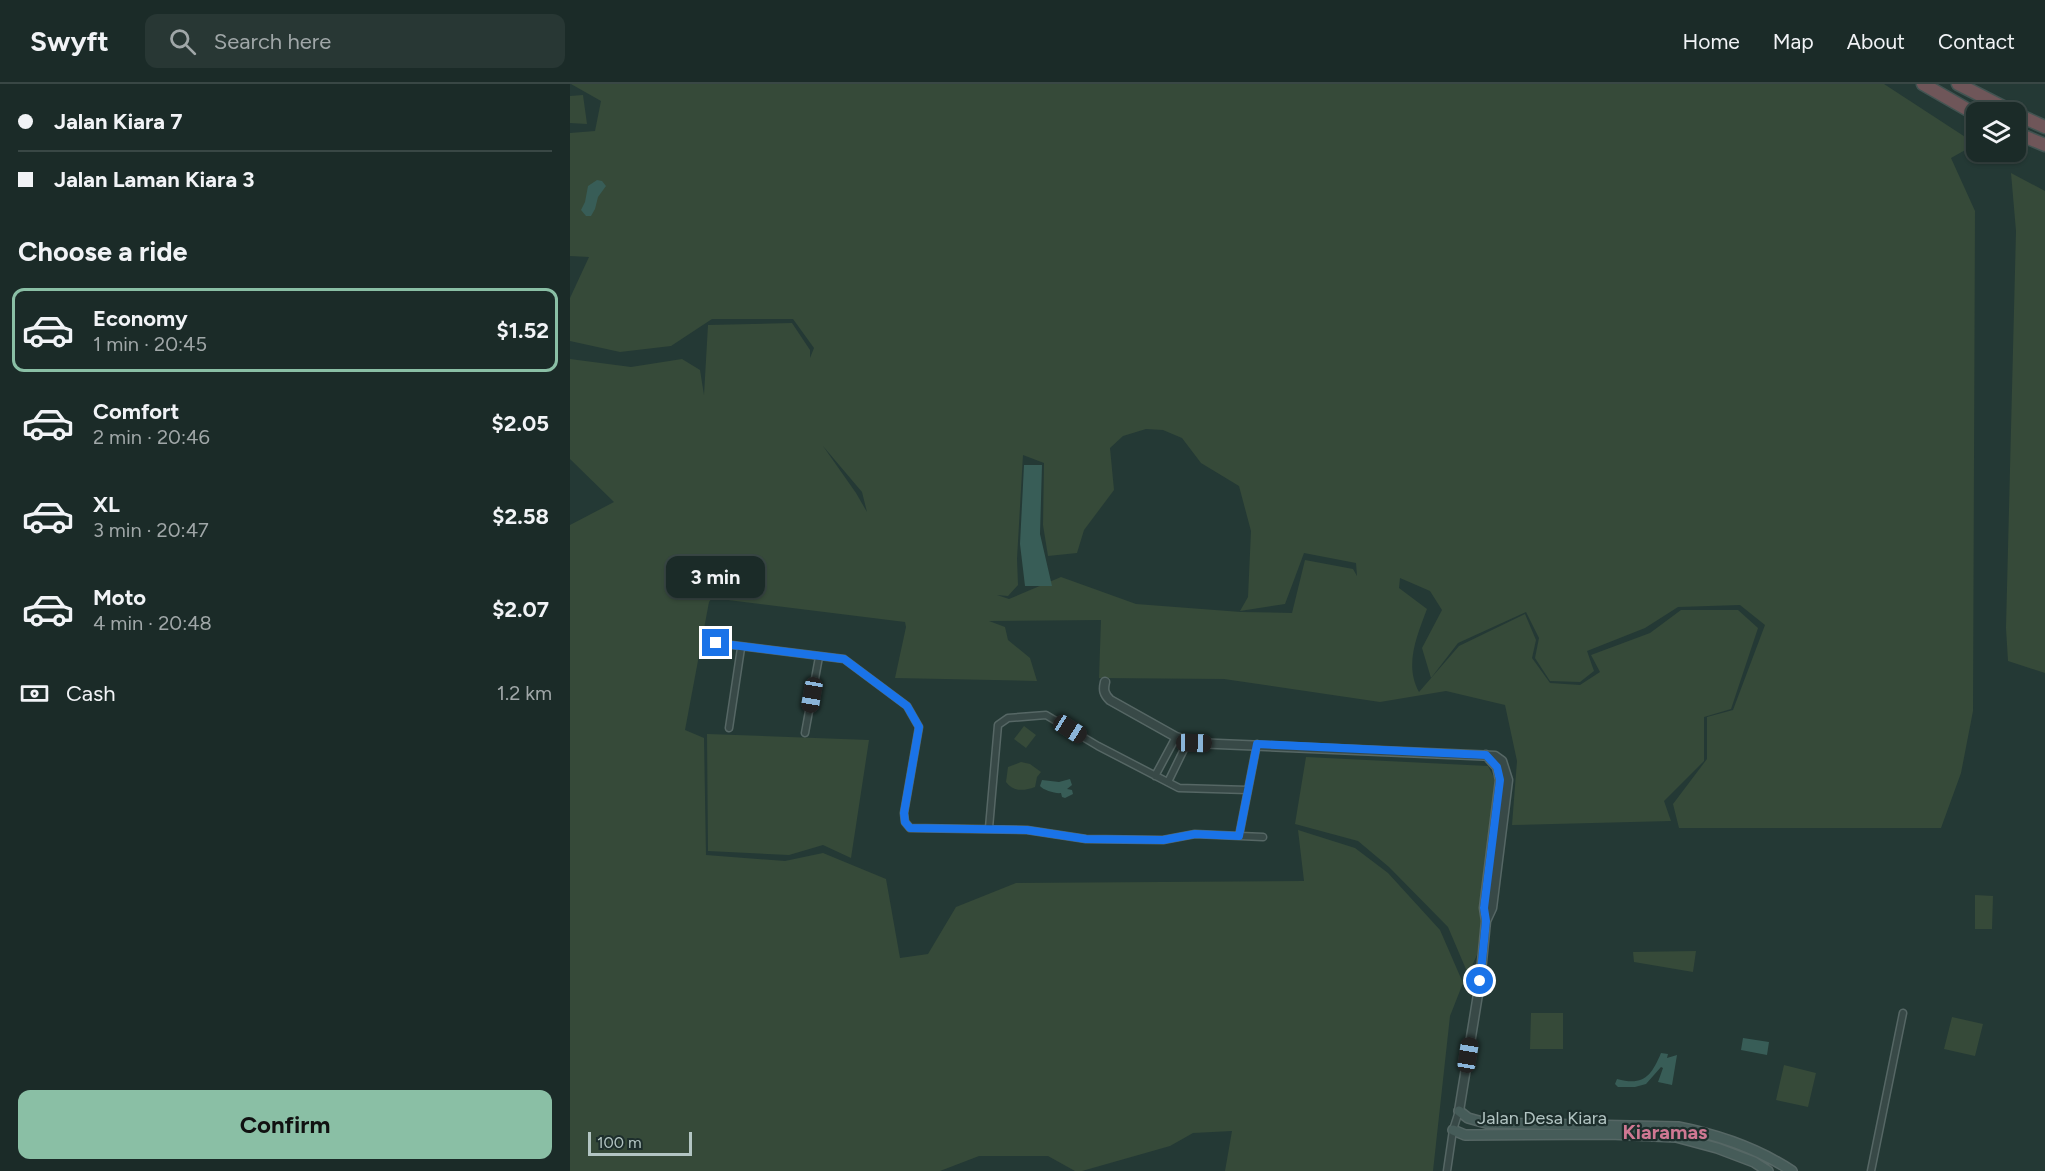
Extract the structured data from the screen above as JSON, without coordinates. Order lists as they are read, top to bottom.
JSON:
{
  "streets": {
    "main road": ["Jalan Desa Kiara"]
  },
  "districts": ["Kiaramas"],
  "scale_bar": "100 m",
  "page": {
    "header": "Swyft",
    "search": "Search here",
    "nav": [
      "Home",
      "Map",
      "About",
      "Contact"
    ],
    "banner": ["Jalan Kiara 7", "Jalan Laman Kiara 3"],
    "heading": "Choose a ride",
    "list": [
      {
        "name": "Economy",
        "note": "1 min · 20:45",
        "value": "$1.52"
      },
      {
        "name": "Comfort",
        "note": "2 min · 20:46",
        "value": "$2.05"
      },
      {
        "name": "XL",
        "note": "3 min · 20:47",
        "value": "$2.58"
      },
      {
        "name": "Moto",
        "note": "4 min · 20:48",
        "value": "$2.07"
      }
    ],
    "bubble": "3 min",
    "pay": ["Cash", "1.2 km"],
    "buttons": "Confirm",
    "scale": "100 m"
  }
}
